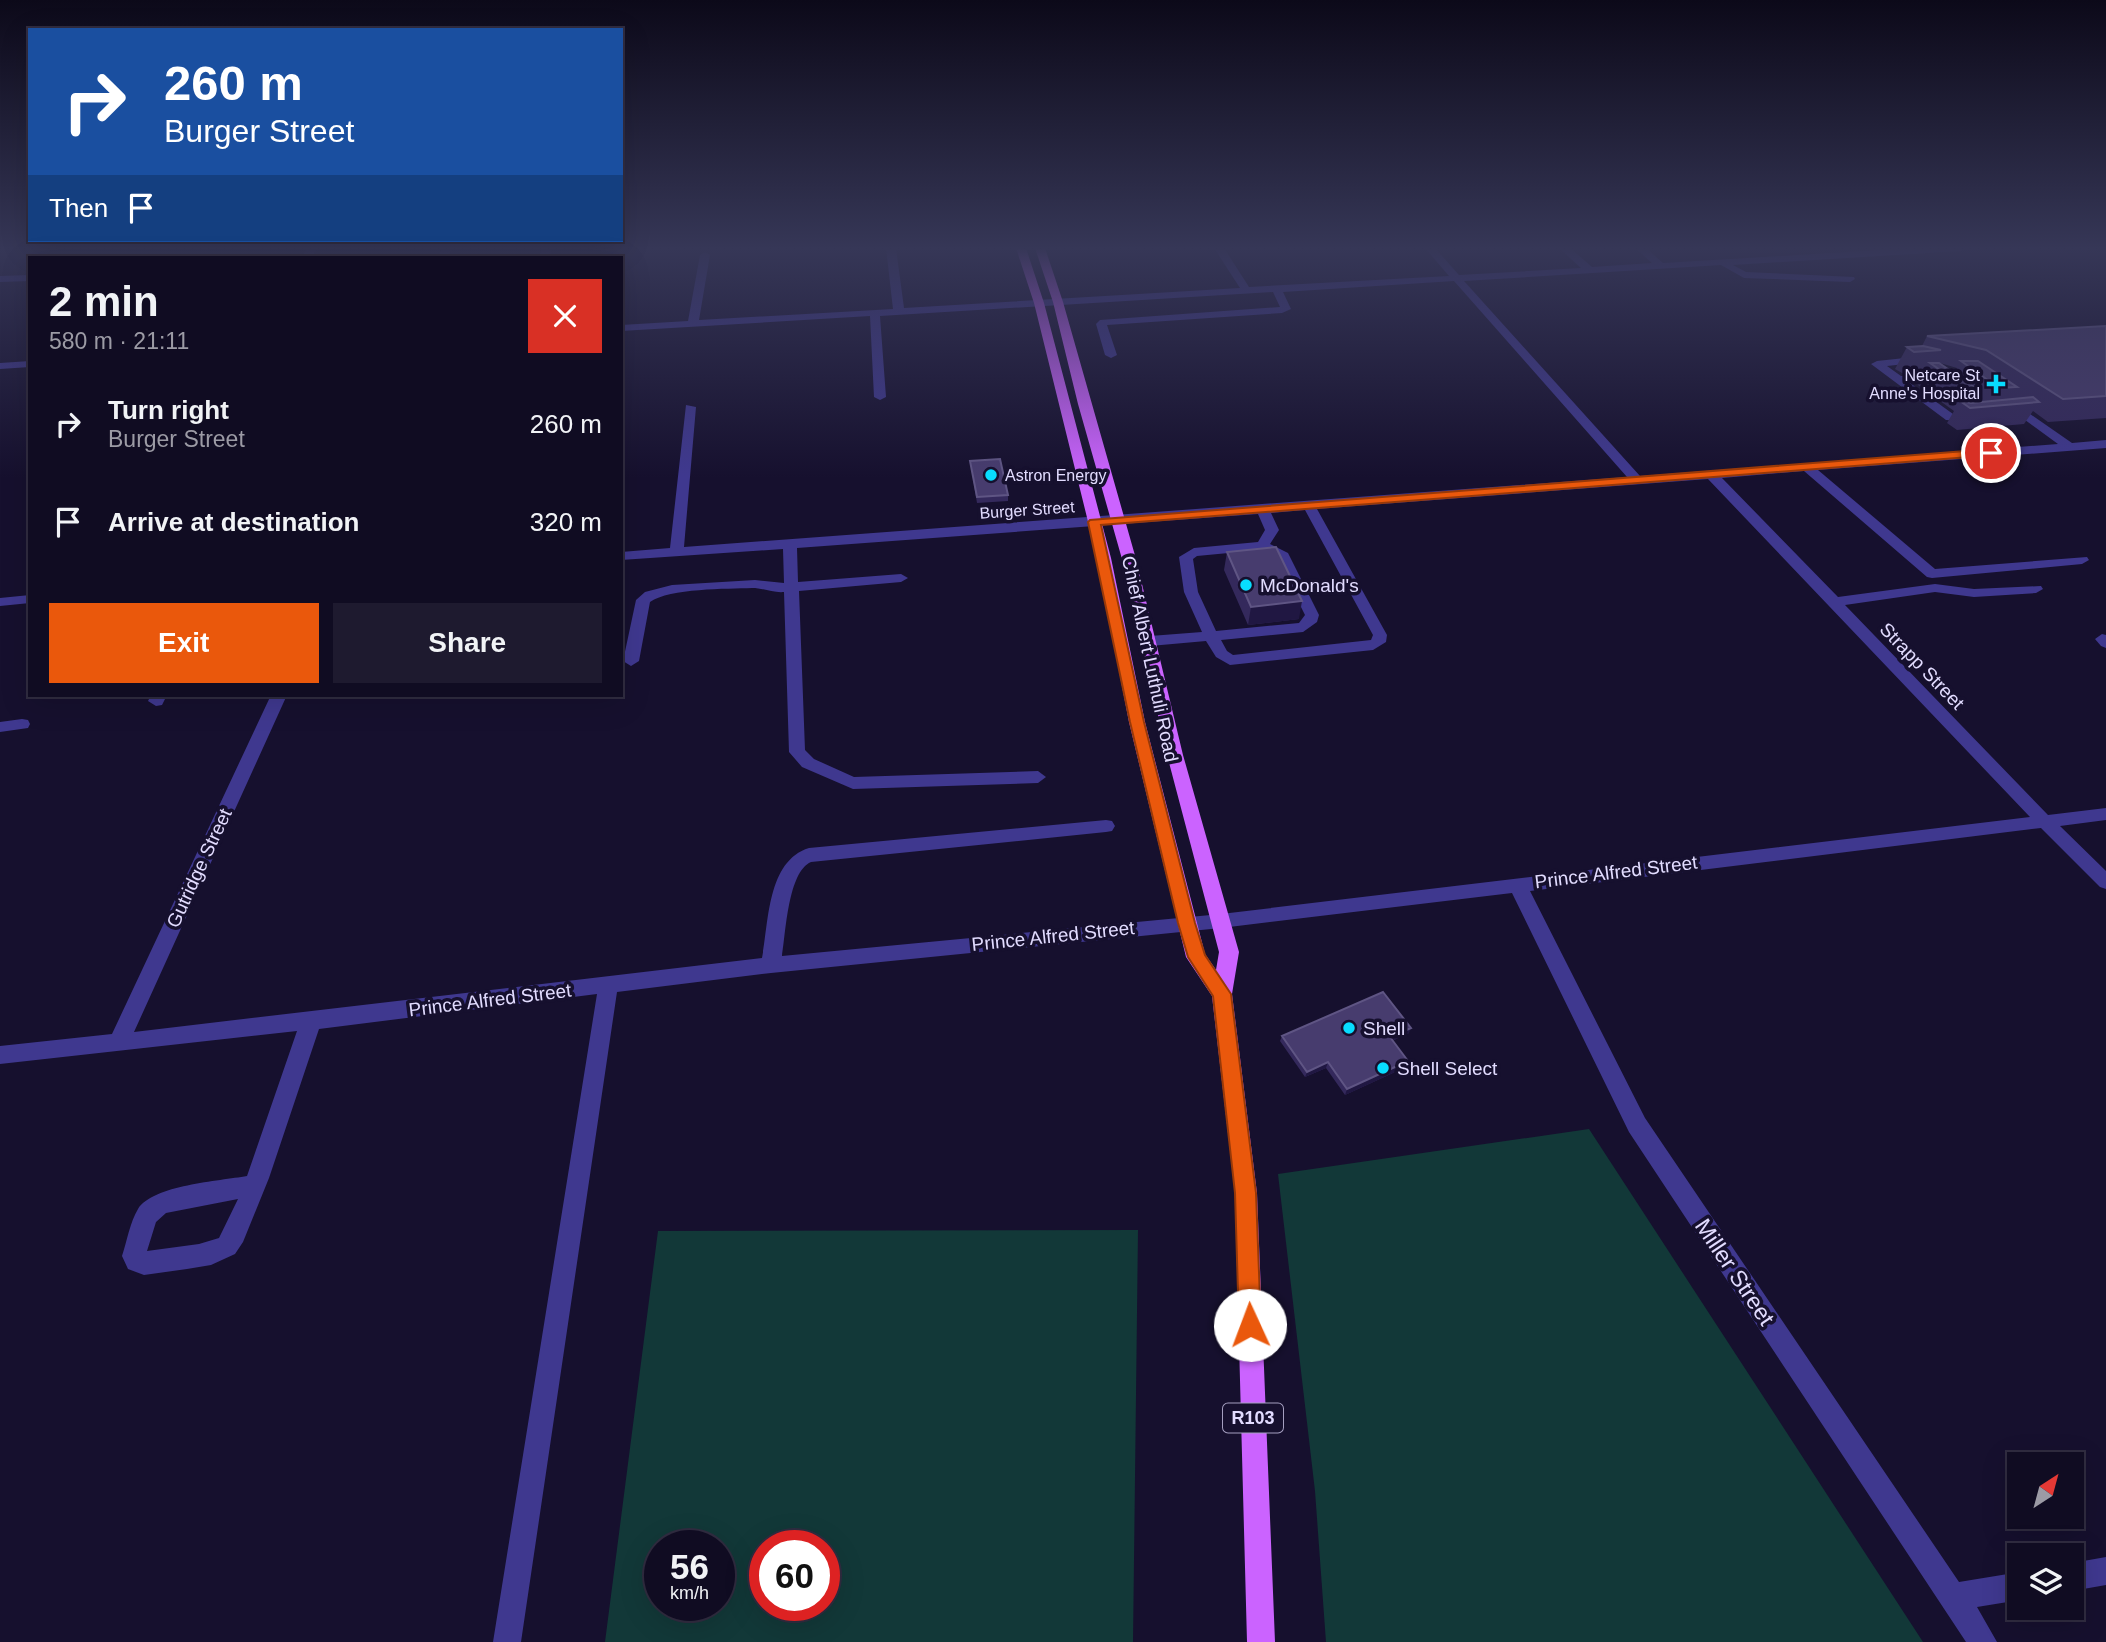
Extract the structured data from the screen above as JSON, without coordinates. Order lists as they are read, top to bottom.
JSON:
{
  "streets": {
    "main road": ["Chief Albert Luthuli Road", "R103"],
    "street": [
      "Burger Street",
      "Strapp Street",
      "Gutridge Street",
      "Prince Alfred Street",
      "Miller Street"
    ]
  },
  "crossings": [
    ["Burger Street", "Chief Albert Luthuli Road"],
    ["Burger Street", "Strapp Street"],
    ["Chief Albert Luthuli Road", "Prince Alfred Street"],
    ["Strapp Street", "Prince Alfred Street"],
    ["Gutridge Street", "Prince Alfred Street"],
    ["Prince Alfred Street", "Miller Street"]
  ],
  "places": {
    "health": ["Netcare St Anne's Hospital"],
    "other": [
      "Astron Energy",
      "McDonald's",
      "Shell",
      "Shell Select"
    ]
  },
  "north": "top right",
  "page": {
    "turn": ["260 m", "Burger Street"],
    "then": "Then",
    "heading": ["2 min", "580 m · 21:11"],
    "list": [
      {
        "name": "Turn right",
        "note": "Burger Street",
        "value": "260 m"
      },
      {
        "name": "Arrive at destination",
        "value": "320 m"
      }
    ],
    "buttons": ["Exit", "Share"],
    "speed": "56 km/h",
    "limit": "60"
  }
}
